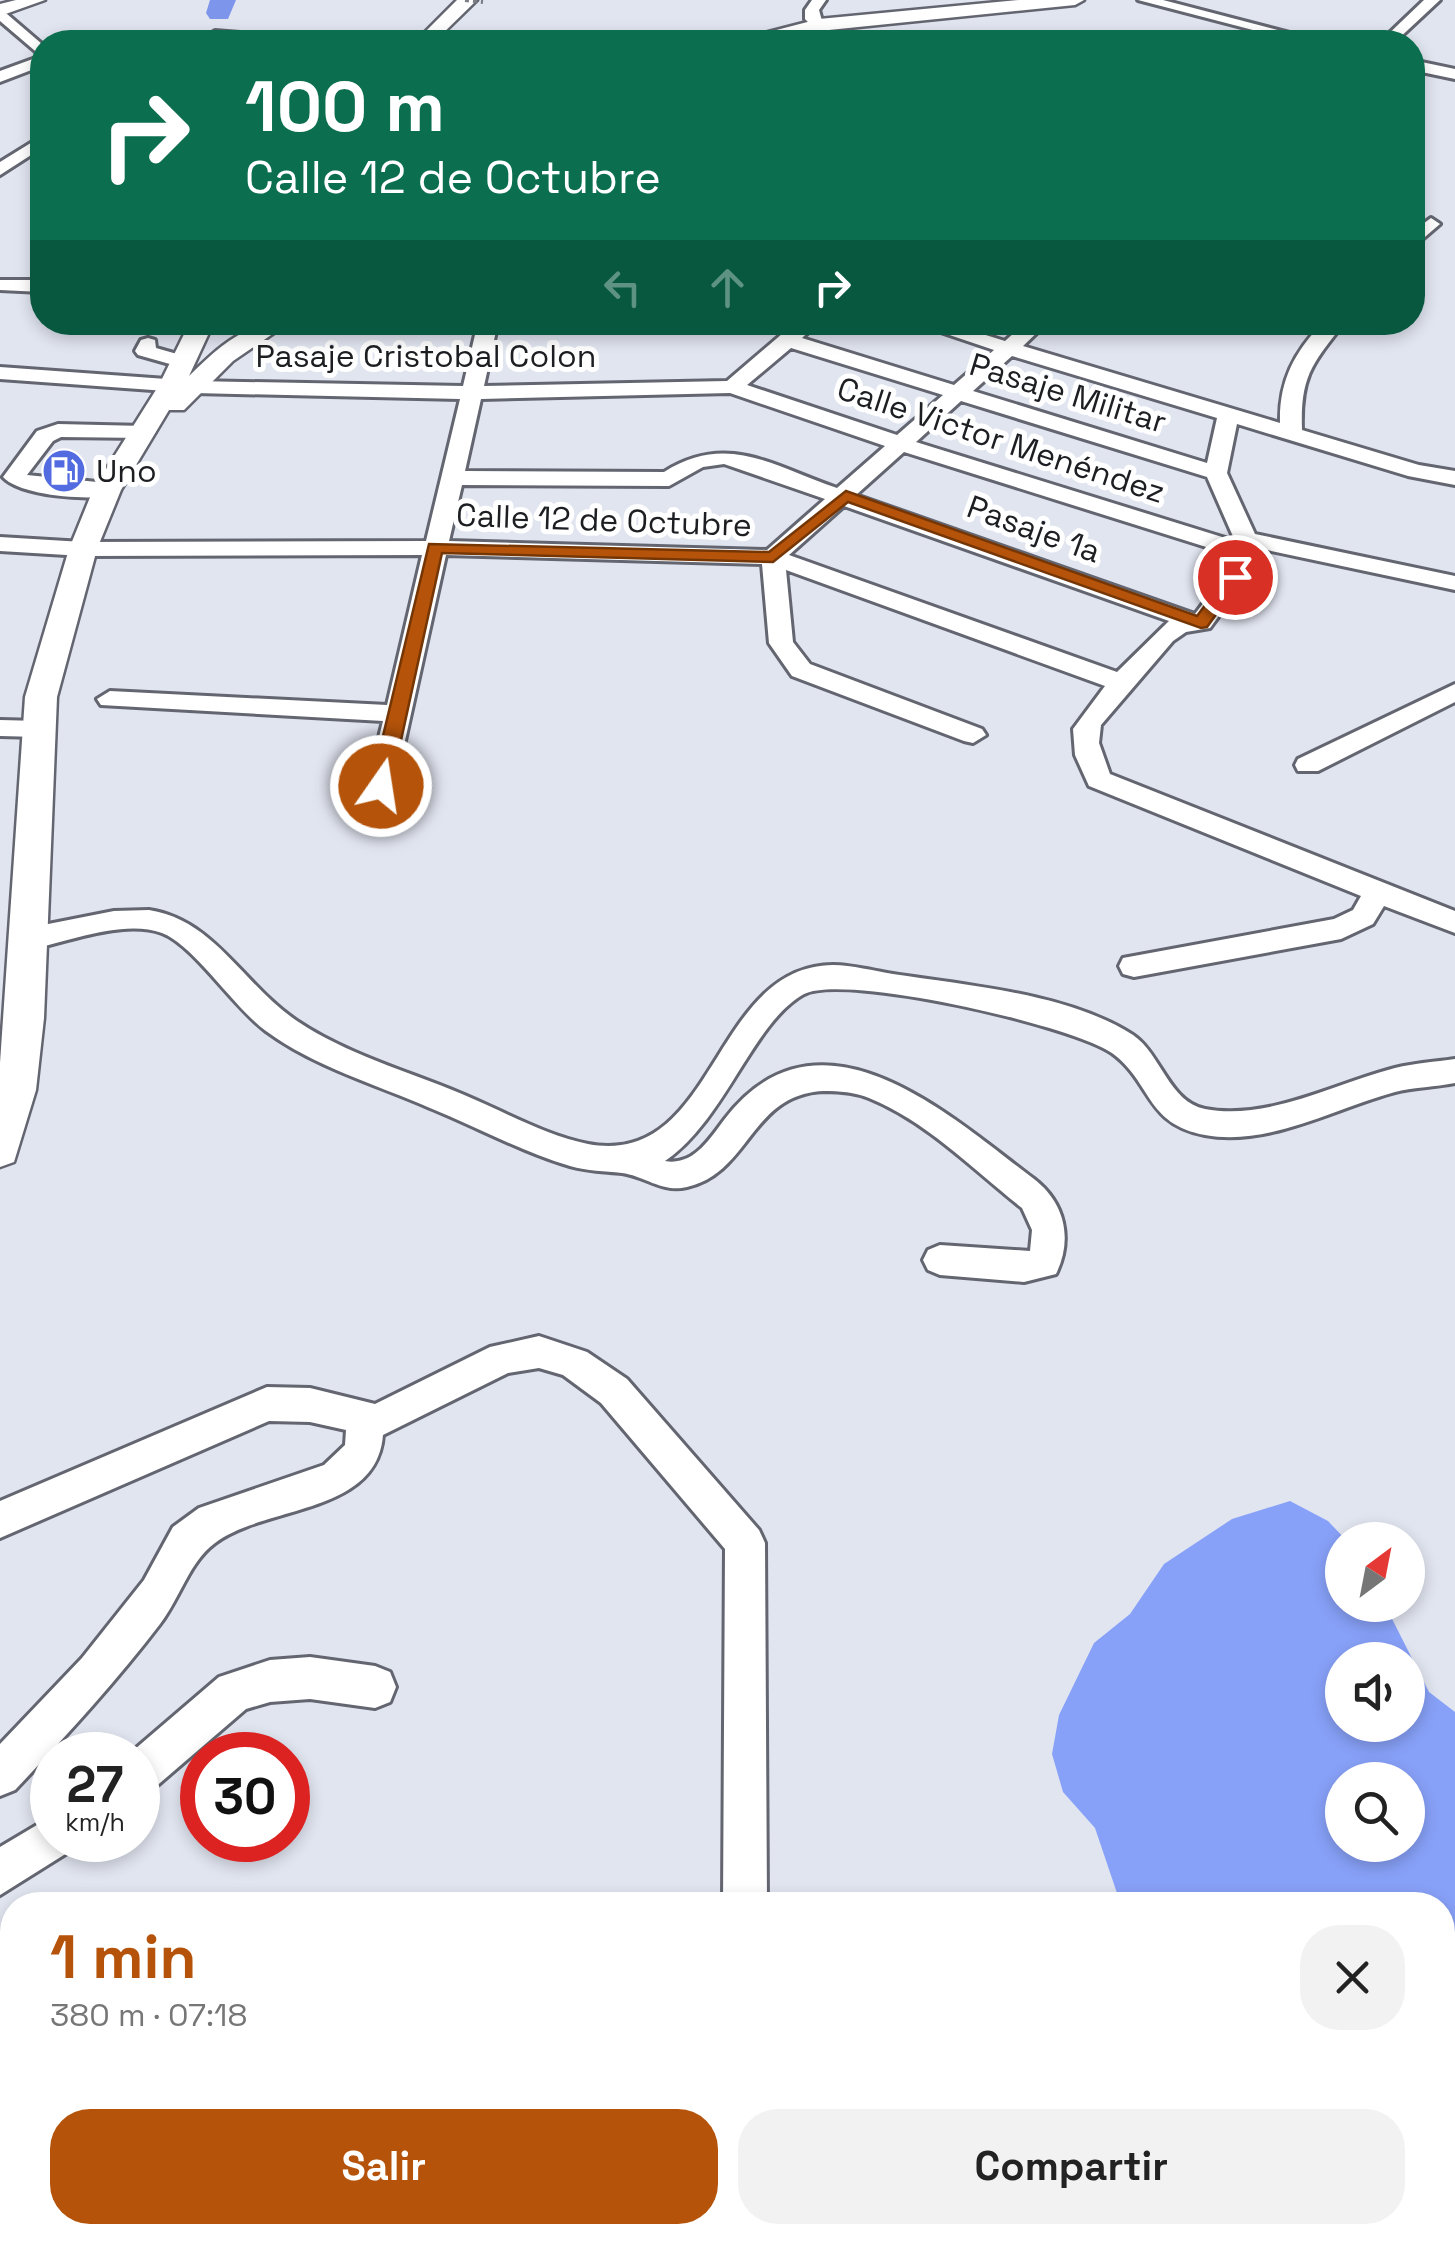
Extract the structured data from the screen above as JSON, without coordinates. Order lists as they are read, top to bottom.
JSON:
{
  "streets": {
    "street": [
      "Pasaje Cristobal Colon",
      "Pasaje Militar",
      "Calle Victor Menéndez",
      "Calle 12 de Octubre",
      "Pasaje 1a"
    ]
  },
  "crossings": [
    ["Pasaje Cristobal Colon", "Calle Victor Menéndez"],
    ["Pasaje Militar", "Calle 12 de Octubre"],
    ["Calle Victor Menéndez", "Calle 12 de Octubre"],
    ["Calle 12 de Octubre", "Pasaje 1a"]
  ],
  "places": {
    "fuel station": ["Uno"]
  },
  "north": "top right",
  "page": {
    "turn": ["100 m", "Calle 12 de Octubre"],
    "speed": "27 km/h",
    "limit": "30",
    "heading": ["1 min", "380 m · 07:18"],
    "buttons": ["Salir", "Compartir"]
  }
}
